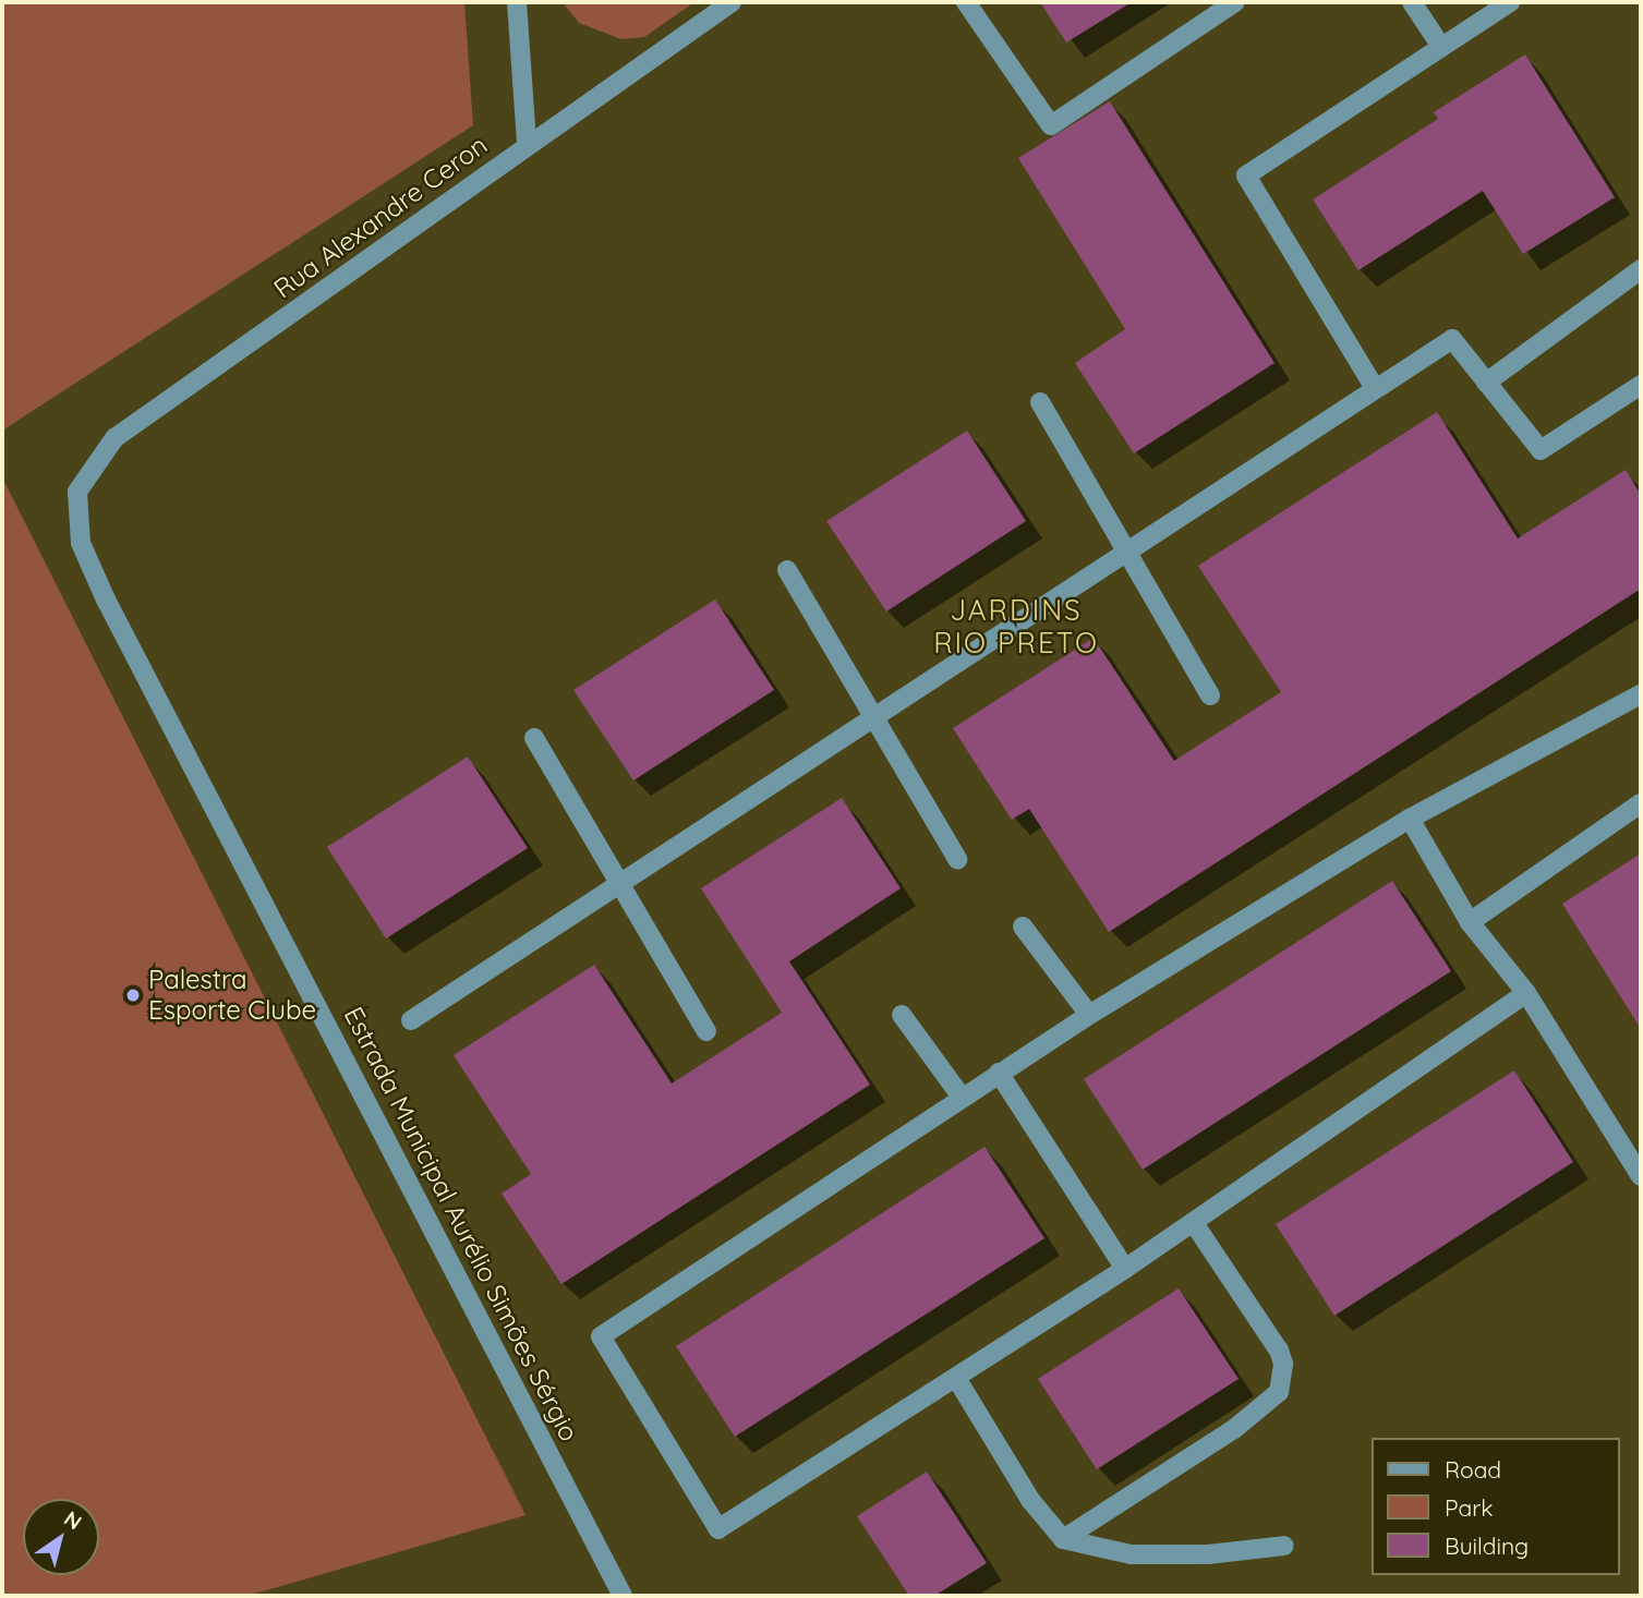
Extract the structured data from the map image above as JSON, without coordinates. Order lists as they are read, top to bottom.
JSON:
{
  "streets": {
    "street": ["Rua Alexandre Ceron", "Estrada Municipal Aurélio Simões Sérgio"]
  },
  "crossings": [
    ["Rua Alexandre Ceron", "Estrada Municipal Aurélio Simões Sérgio"]
  ],
  "districts": ["JARDINS RIO PRETO"],
  "places": ["Palestra Esporte Clube"],
  "legend": ["Road", "Park", "Building"],
  "north": "top right"
}
